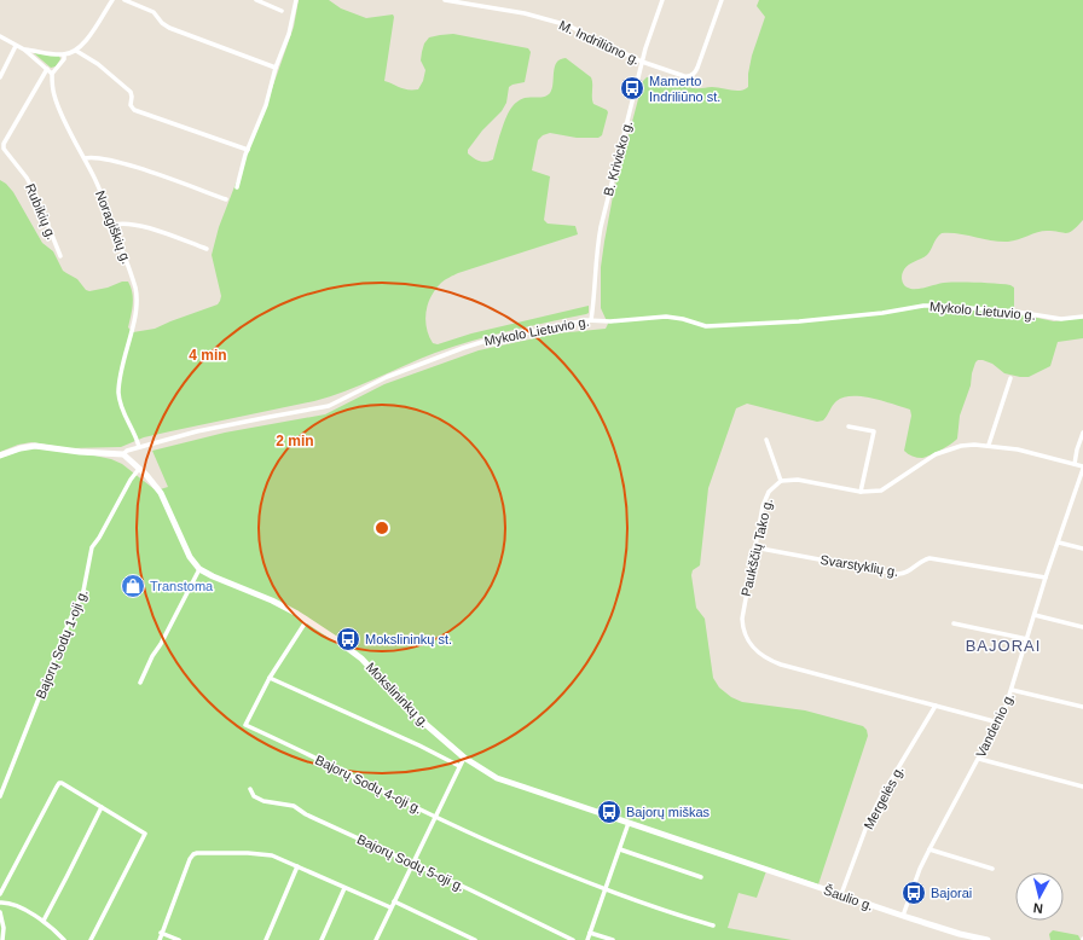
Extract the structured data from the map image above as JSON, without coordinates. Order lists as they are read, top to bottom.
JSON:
{
  "streets": {
    "street": [
      "M. Indriliūno g.",
      "B. Krivicko g.",
      "Rubikių g.",
      "Noragiškių g.",
      "Mykolo Lietuvio g.",
      "Paukščių Tako g.",
      "Svarstyklių g.",
      "Bajorų Sodų 1-oji g.",
      "Mokslininkų g.",
      "Vandenio g.",
      "Bajorų Sodų 4-oji g.",
      "Mergelės g.",
      "Bajorų Sodų 5-oji g.",
      "Šaulio g."
    ]
  },
  "crossings": [
    ["M. Indriliūno g.", "B. Krivicko g."],
    ["B. Krivicko g.", "Mykolo Lietuvio g."],
    ["Noragiškių g.", "Mykolo Lietuvio g."],
    ["Paukščių Tako g.", "Svarstyklių g."],
    ["Paukščių Tako g.", "Vandenio g."],
    ["Paukščių Tako g.", "Mergelės g."],
    ["Svarstyklių g.", "Vandenio g."],
    ["Mokslininkų g.", "Bajorų Sodų 4-oji g."],
    ["Mokslininkų g.", "Šaulio g."],
    ["Vandenio g.", "Šaulio g."],
    ["Mergelės g.", "Šaulio g."]
  ],
  "districts": ["BAJORAI"],
  "places": {
    "bus stop": [
      "Mamerto Indriliūno st.",
      "Mokslininkų st.",
      "Bajorų miškas",
      "Bajorai"
    ],
    "shop": ["Transtoma"]
  },
  "north": "bottom",
  "rings": ["4 min", "2 min"]
}
